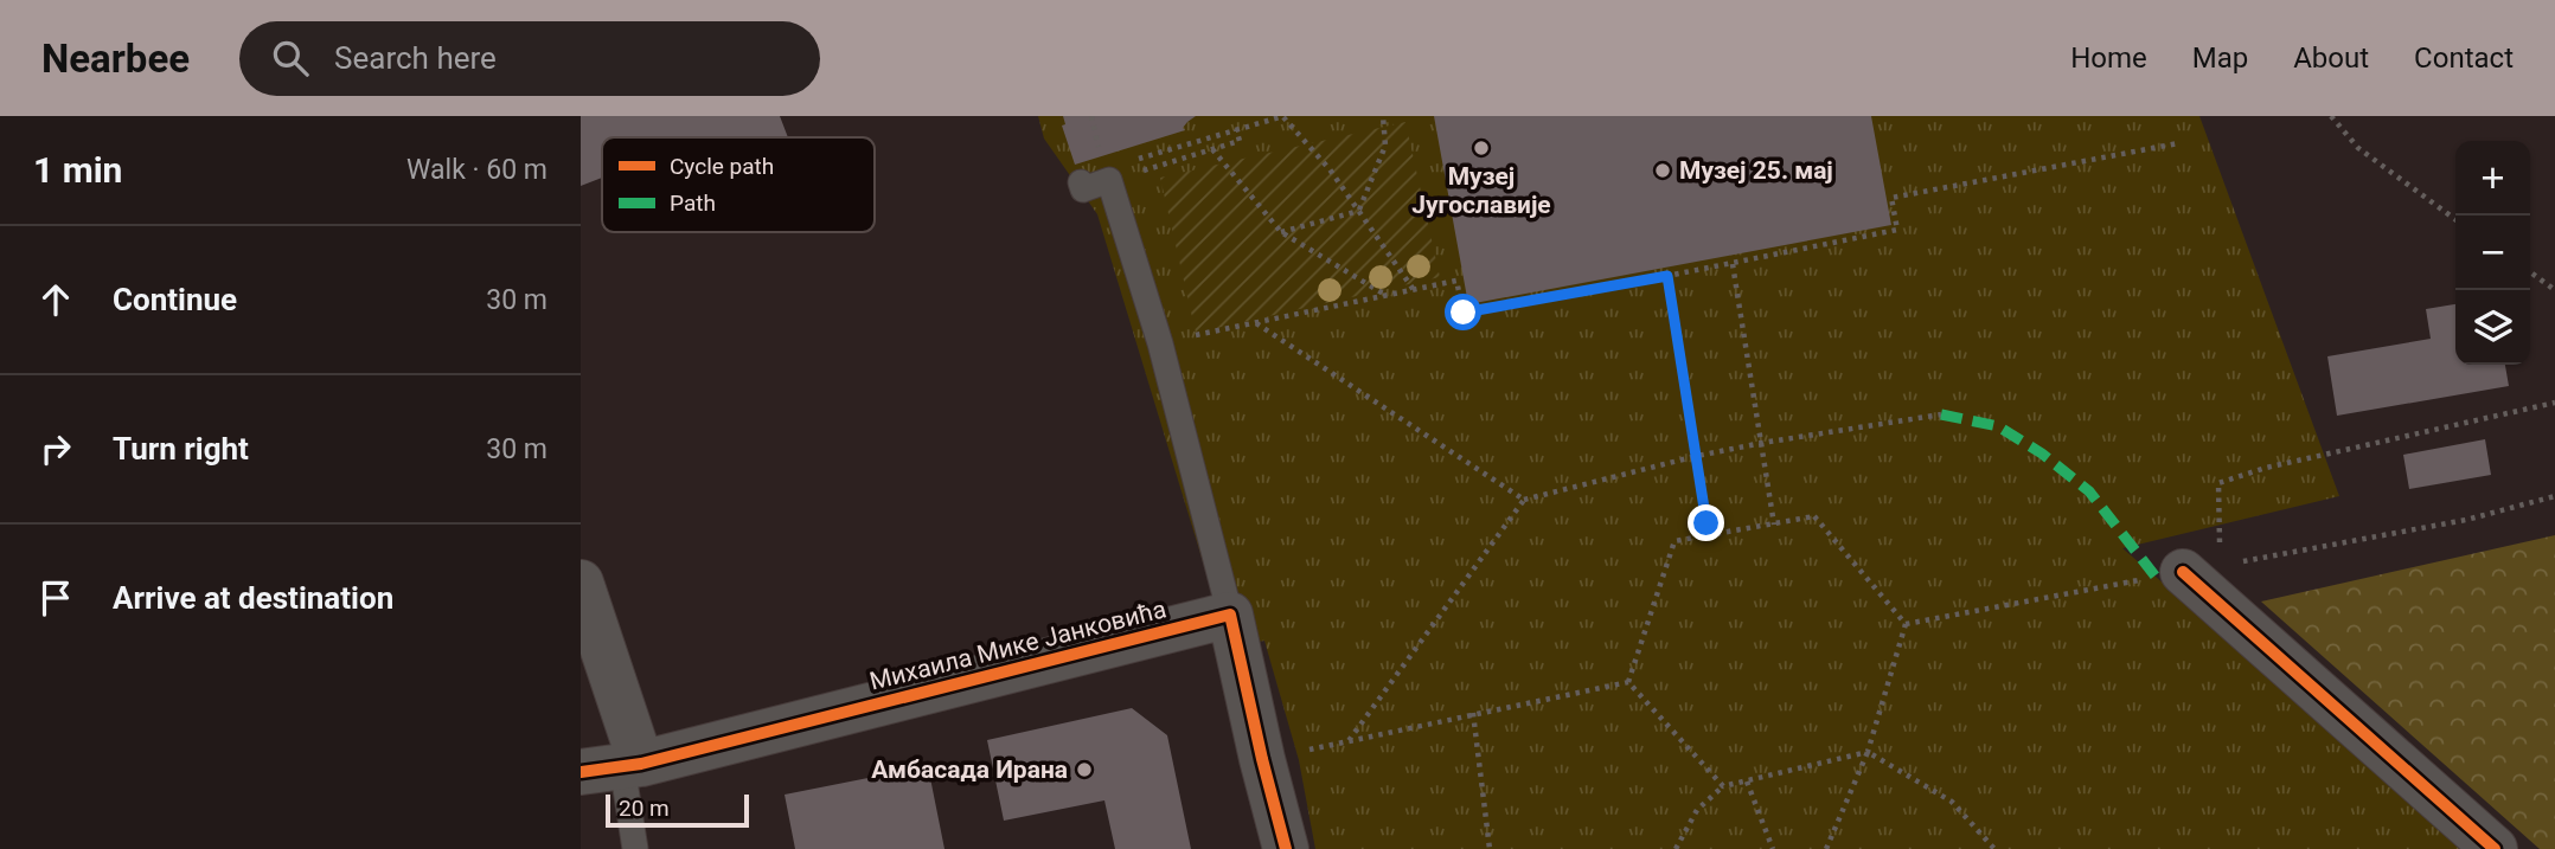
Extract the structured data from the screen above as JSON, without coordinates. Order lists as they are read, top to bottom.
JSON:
{
  "streets": {
    "street": ["Михаила Мике Јанковића"]
  },
  "places": ["Музеј Југославије", "Музеј 25. мај", "Амбасада Ирана"],
  "legend": ["Cycle path", "Path"],
  "scale_bar": "20 m",
  "page": {
    "header": "Nearbee",
    "search": "Search here",
    "nav": [
      "Home",
      "Map",
      "About",
      "Contact"
    ],
    "heading": ["1 min", "Walk · 60 m"],
    "map_buttons": ["+", "−"],
    "list": [
      ["Continue", "30 m"],
      ["Turn right", "30 m"],
      "Arrive at destination"
    ],
    "scale": "20 m"
  }
}
